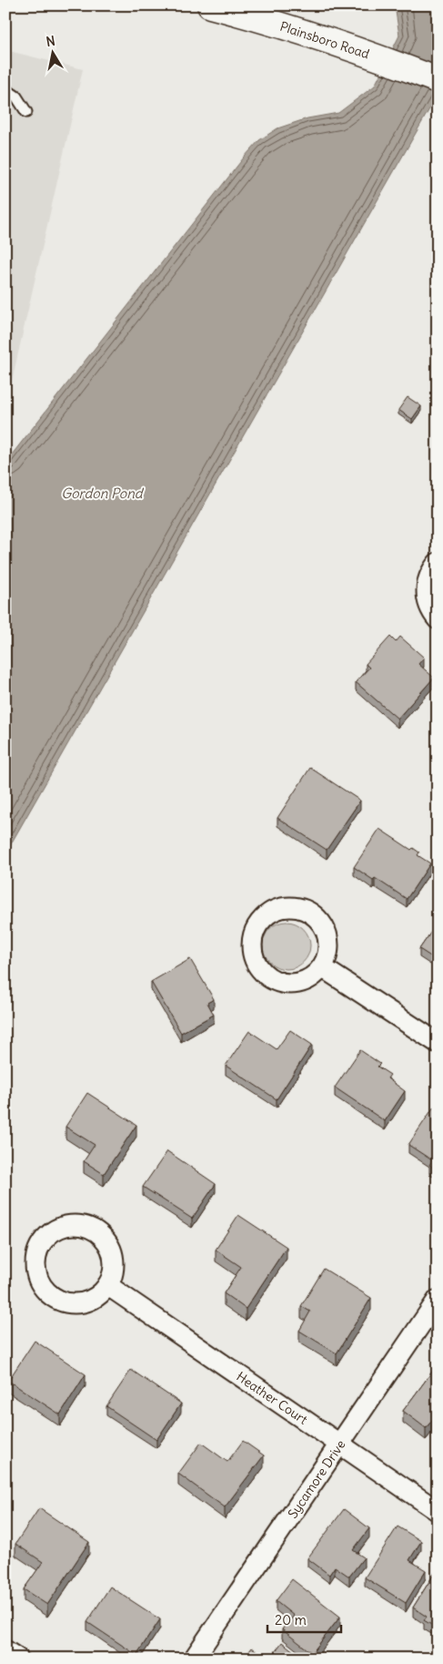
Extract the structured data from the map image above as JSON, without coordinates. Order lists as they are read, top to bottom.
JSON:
{
  "streets": {
    "street": ["Plainsboro Road", "Heather Court", "Sycamore Drive"]
  },
  "crossings": [
    ["Heather Court", "Sycamore Drive"]
  ],
  "water": ["Gordon Pond"],
  "scale_bar": "20 m",
  "north": "top"
}
